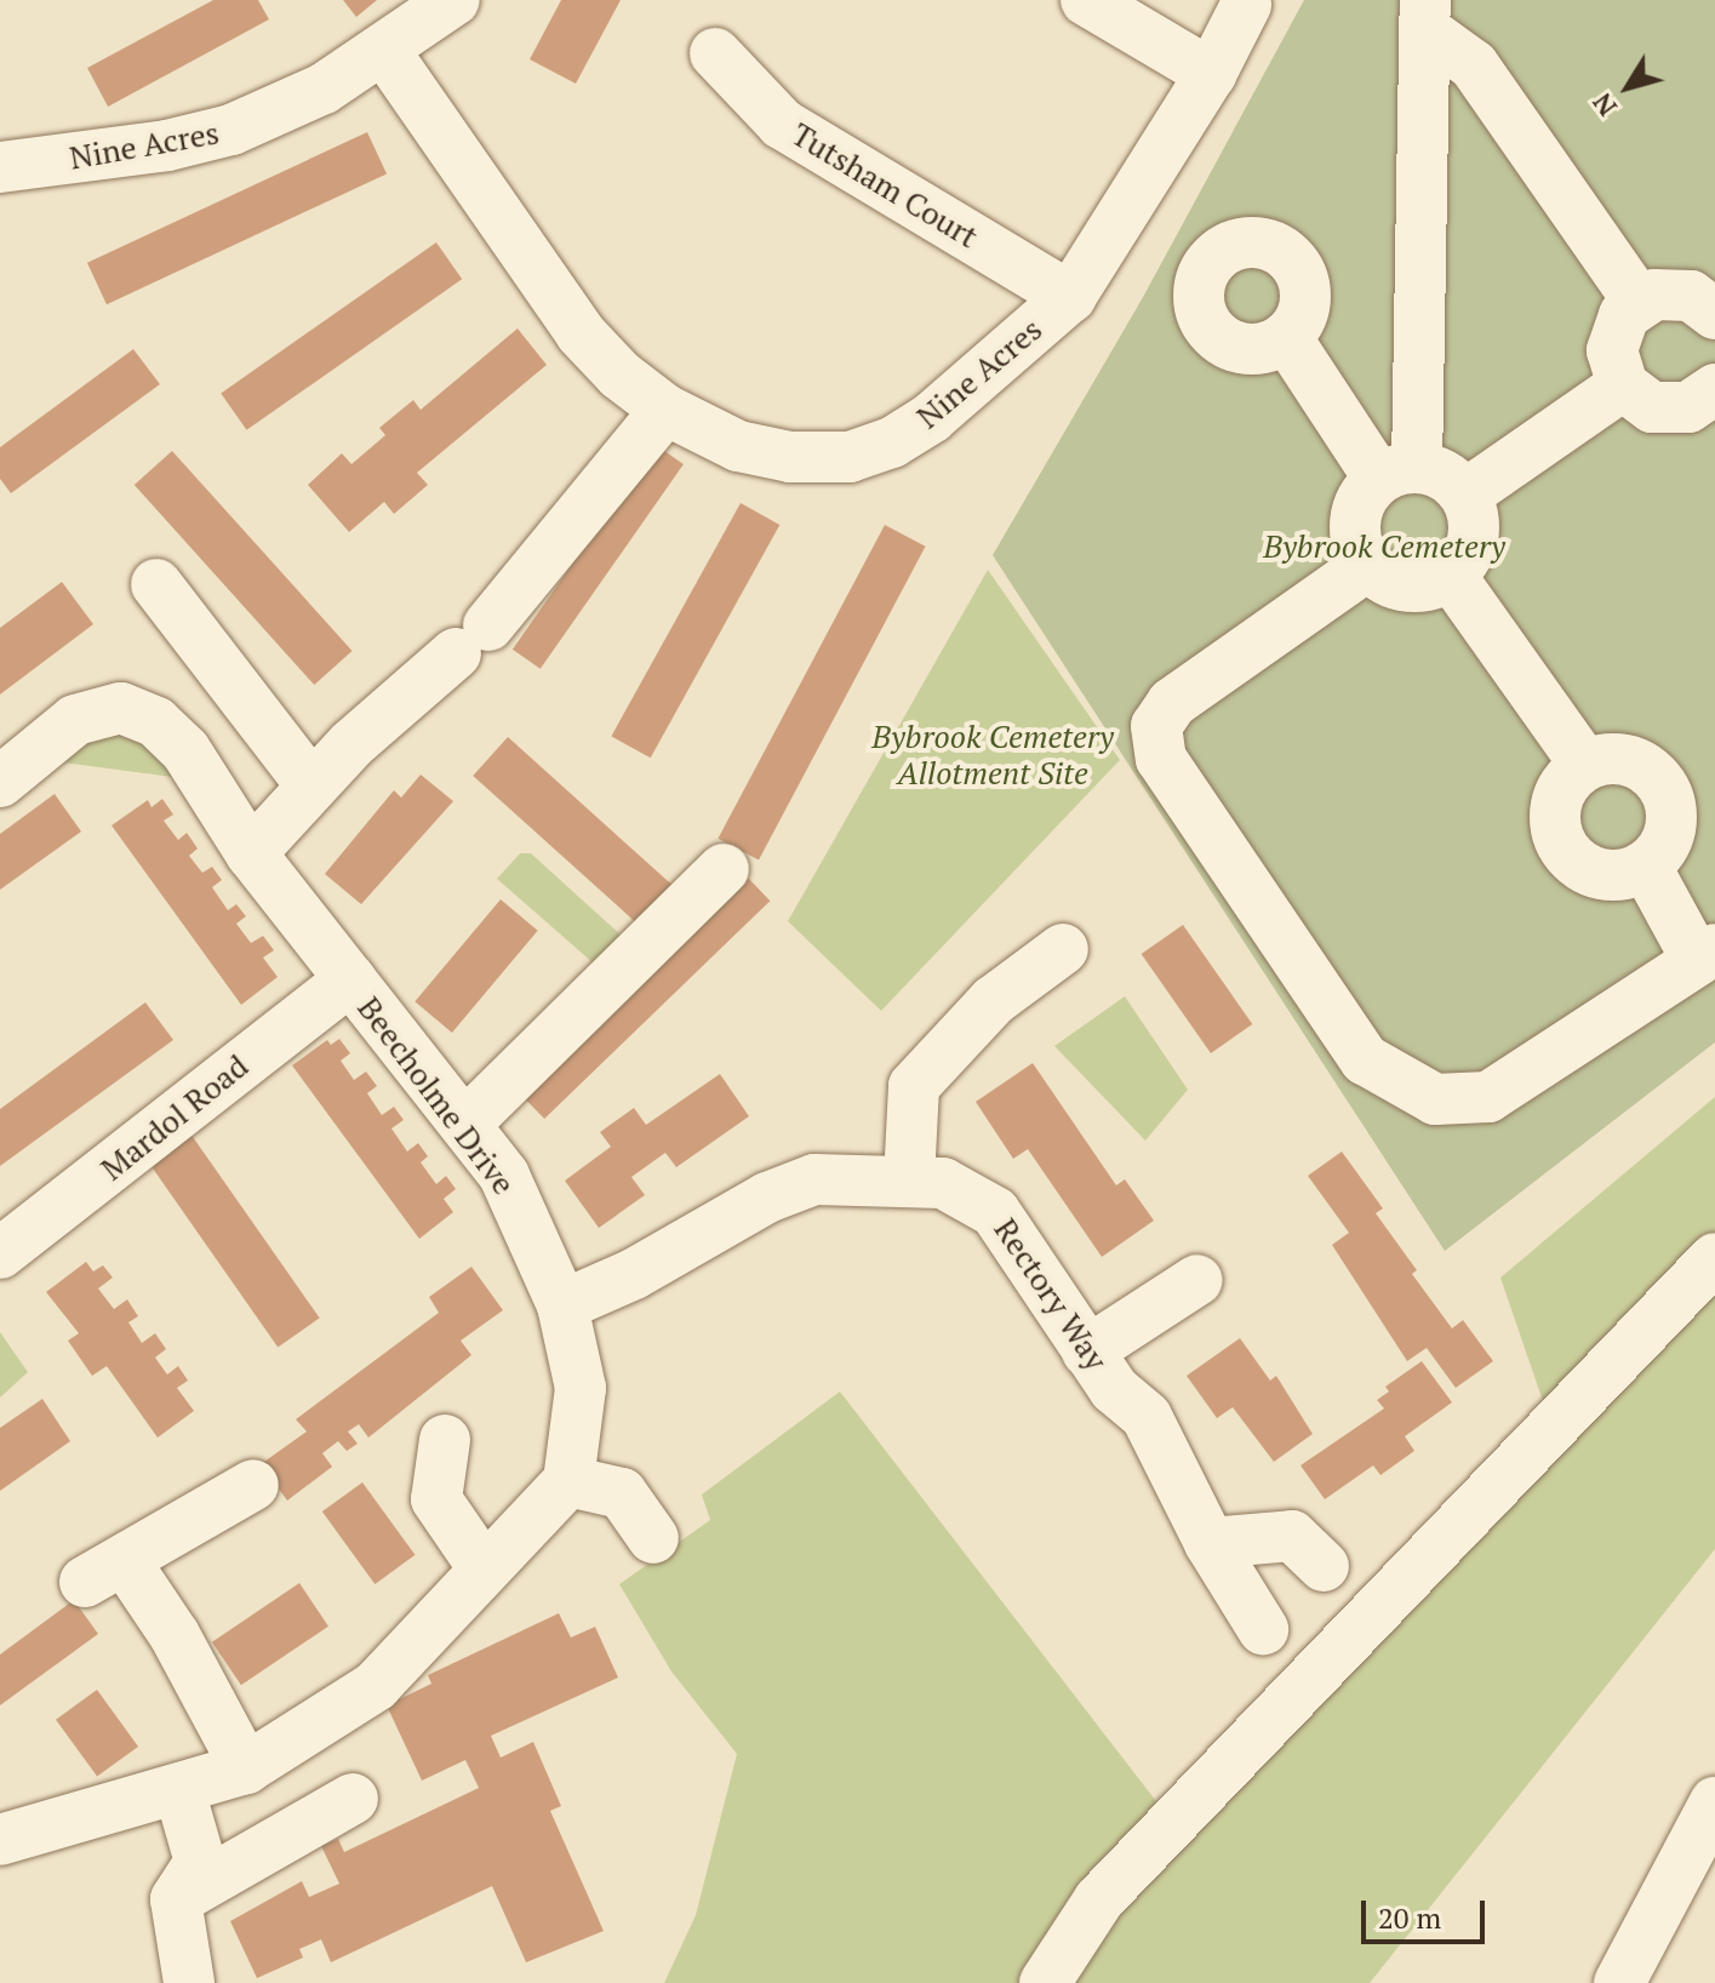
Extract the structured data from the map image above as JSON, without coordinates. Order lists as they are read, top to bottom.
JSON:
{
  "streets": {
    "street": [
      "Nine Acres",
      "Tutsham Court",
      "Beecholme Drive",
      "Mardol Road",
      "Rectory Way"
    ]
  },
  "crossings": [
    ["Nine Acres", "Tutsham Court"],
    ["Beecholme Drive", "Mardol Road"],
    ["Beecholme Drive", "Rectory Way"]
  ],
  "parks": ["Bybrook Cemetery", "Bybrook Cemetery Allotment Site"],
  "scale_bar": "20 m",
  "north": "bottom left"
}
